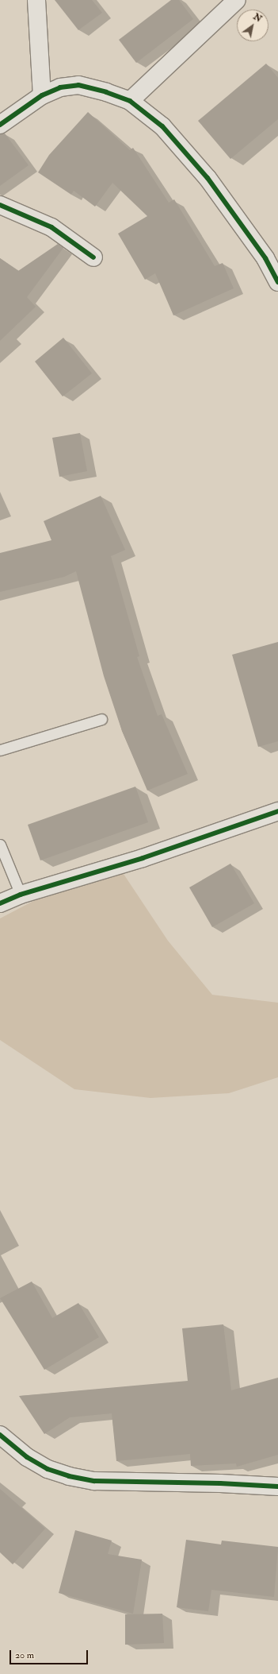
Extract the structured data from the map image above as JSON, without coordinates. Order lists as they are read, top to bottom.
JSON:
{
  "scale_bar": "20 m",
  "north": "top right"
}
